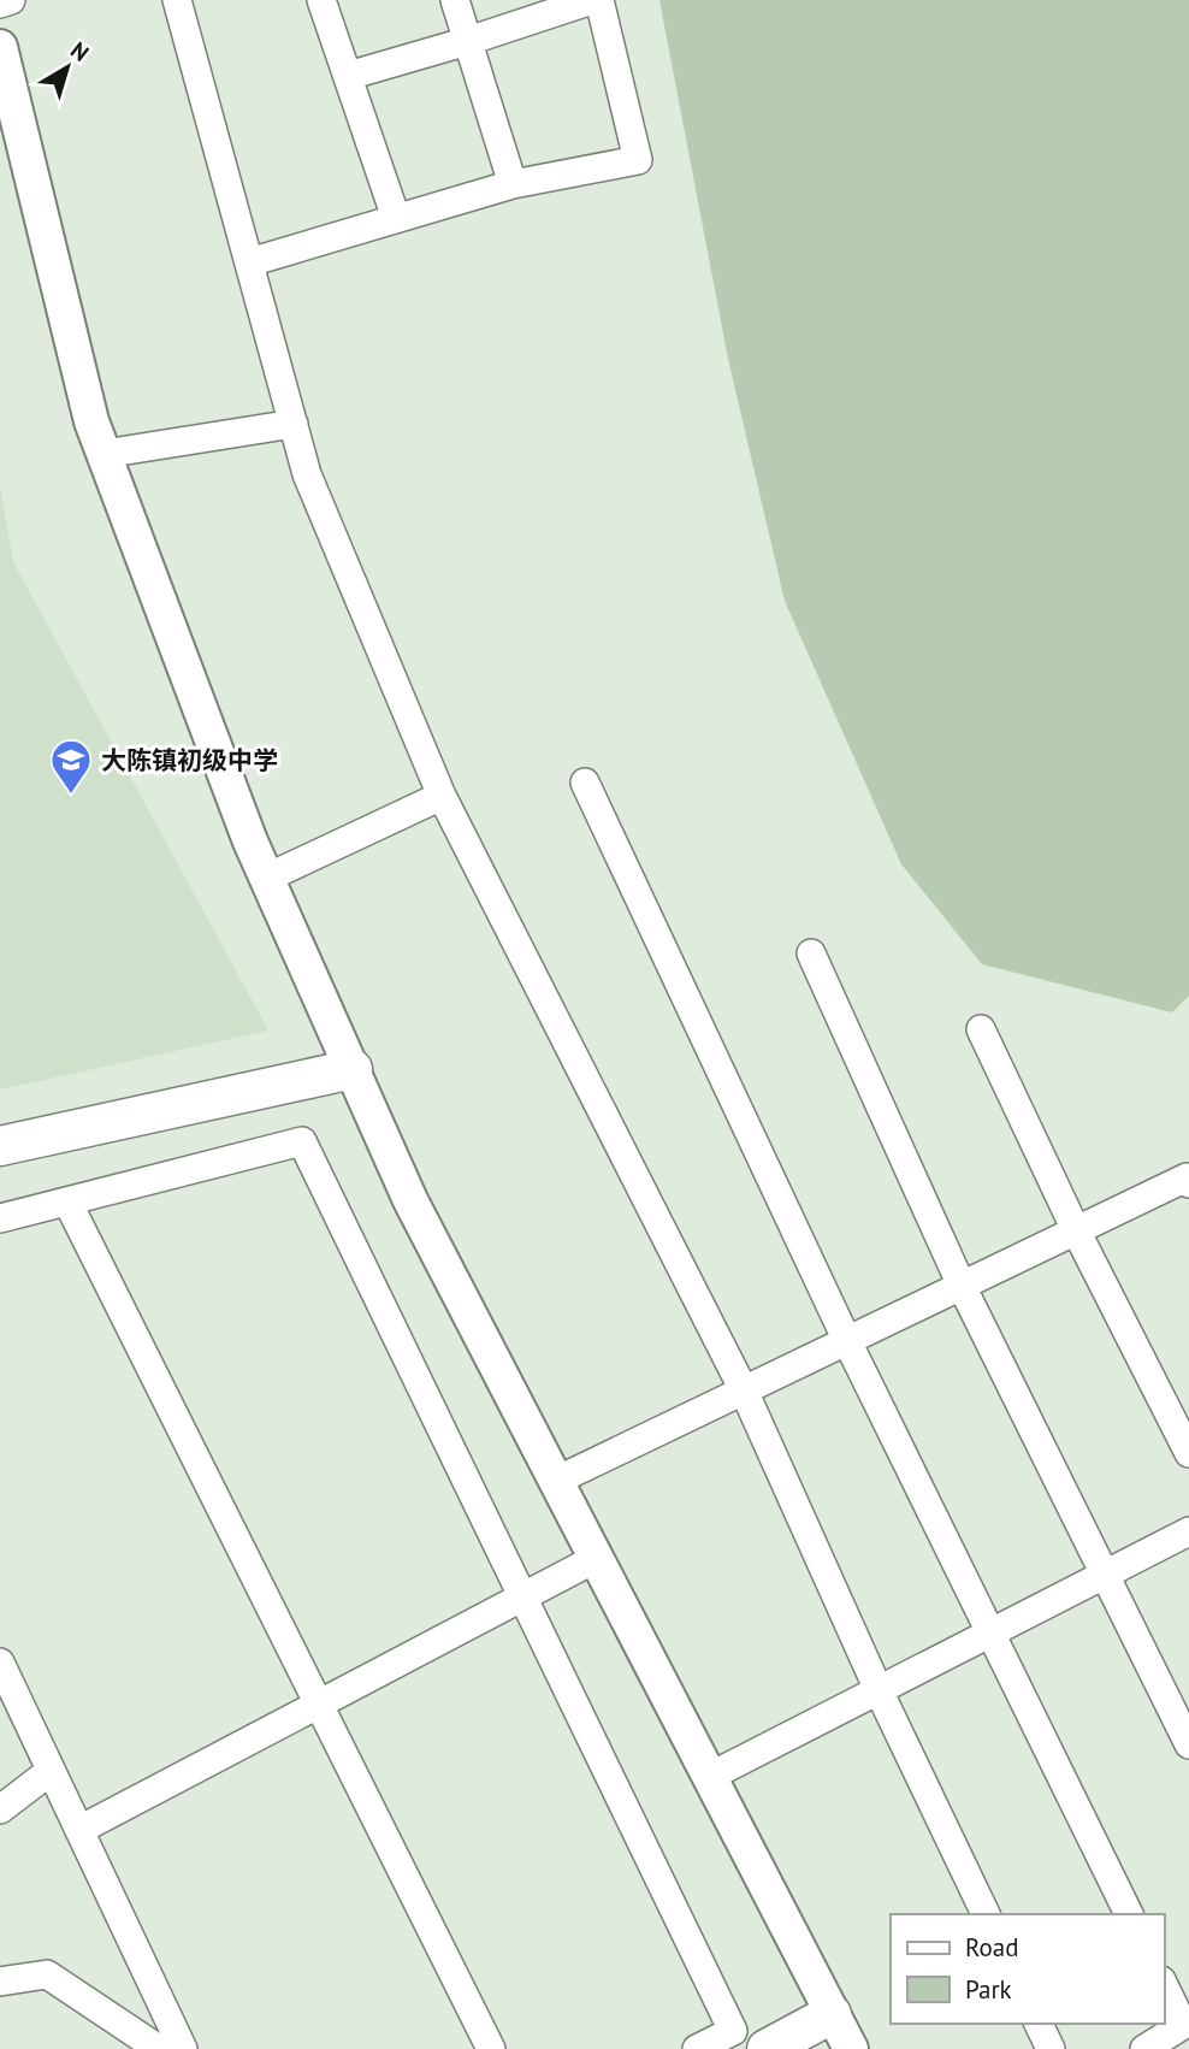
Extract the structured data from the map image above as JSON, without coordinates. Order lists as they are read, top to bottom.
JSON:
{
  "places": {
    "school or university": ["大陈镇初级中学"]
  },
  "legend": ["Road", "Park"],
  "north": "top right"
}
